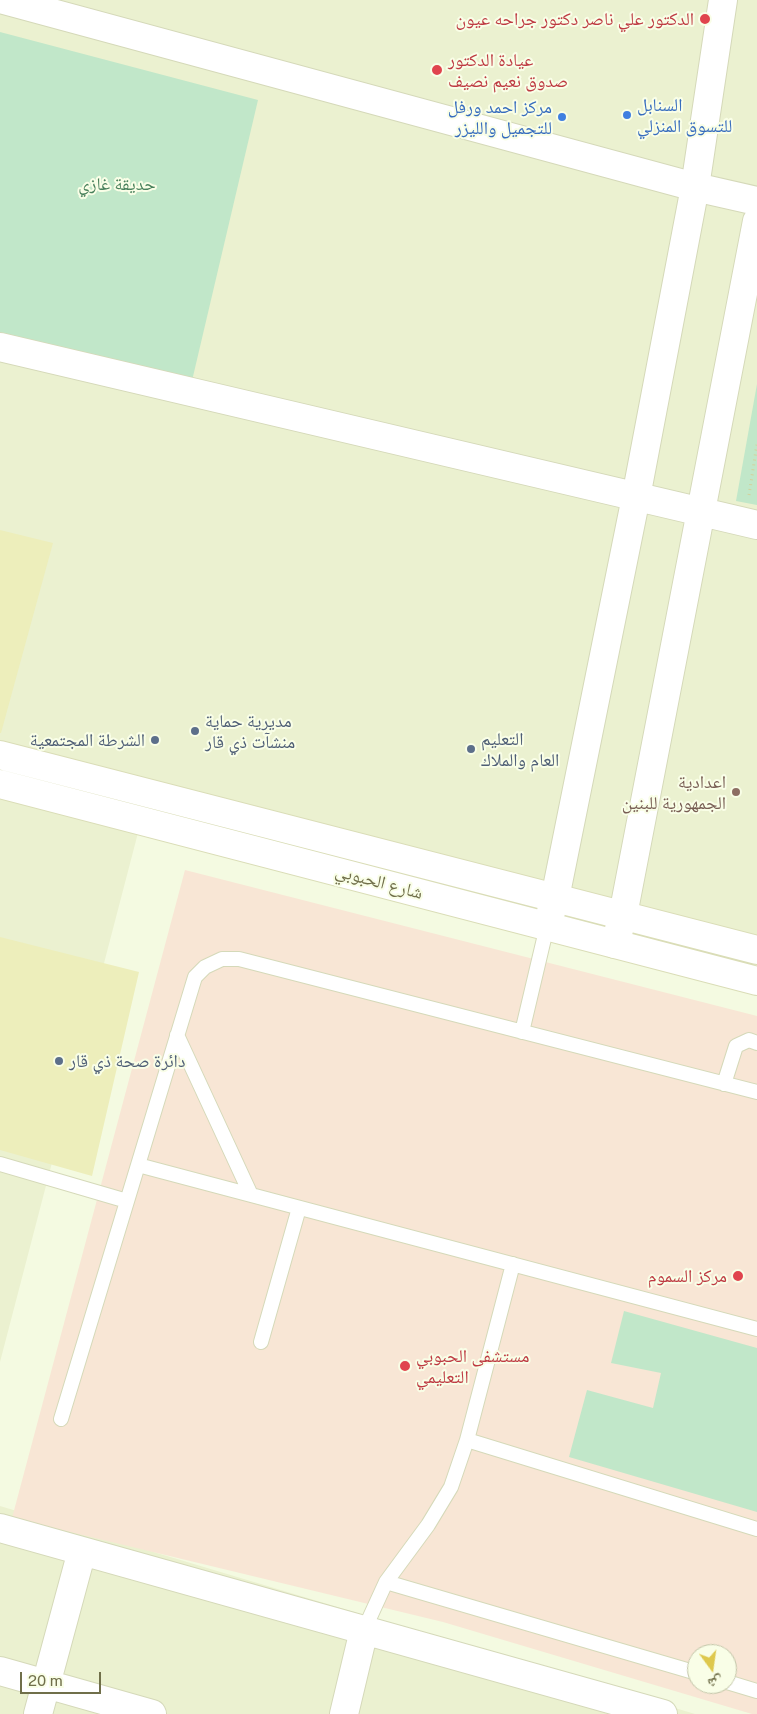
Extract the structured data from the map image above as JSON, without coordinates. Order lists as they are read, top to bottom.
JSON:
{
  "streets": {
    "street": ["شارع الحبوبي"]
  },
  "parks": ["حديقة غازي"],
  "places": [
    "الدكتور علي ناصر دكتور جراحه عيون",
    "عيادة الدكتور صدوق نعيم نصيف",
    "السنابل للتسوق المنزلي",
    "مركز احمد ورفل للتجميل والليزر",
    "مديرية حماية منشآت ذي قار",
    "الشرطة المجتمعية",
    "التعليم العام والملاك",
    "اعدادية الجمهورية للبنين",
    "دائرة صحة ذي قار",
    "مركز السموم",
    "مستشفى الحبوبي التعليمي"
  ],
  "scale_bar": "20 m",
  "north": "bottom"
}
